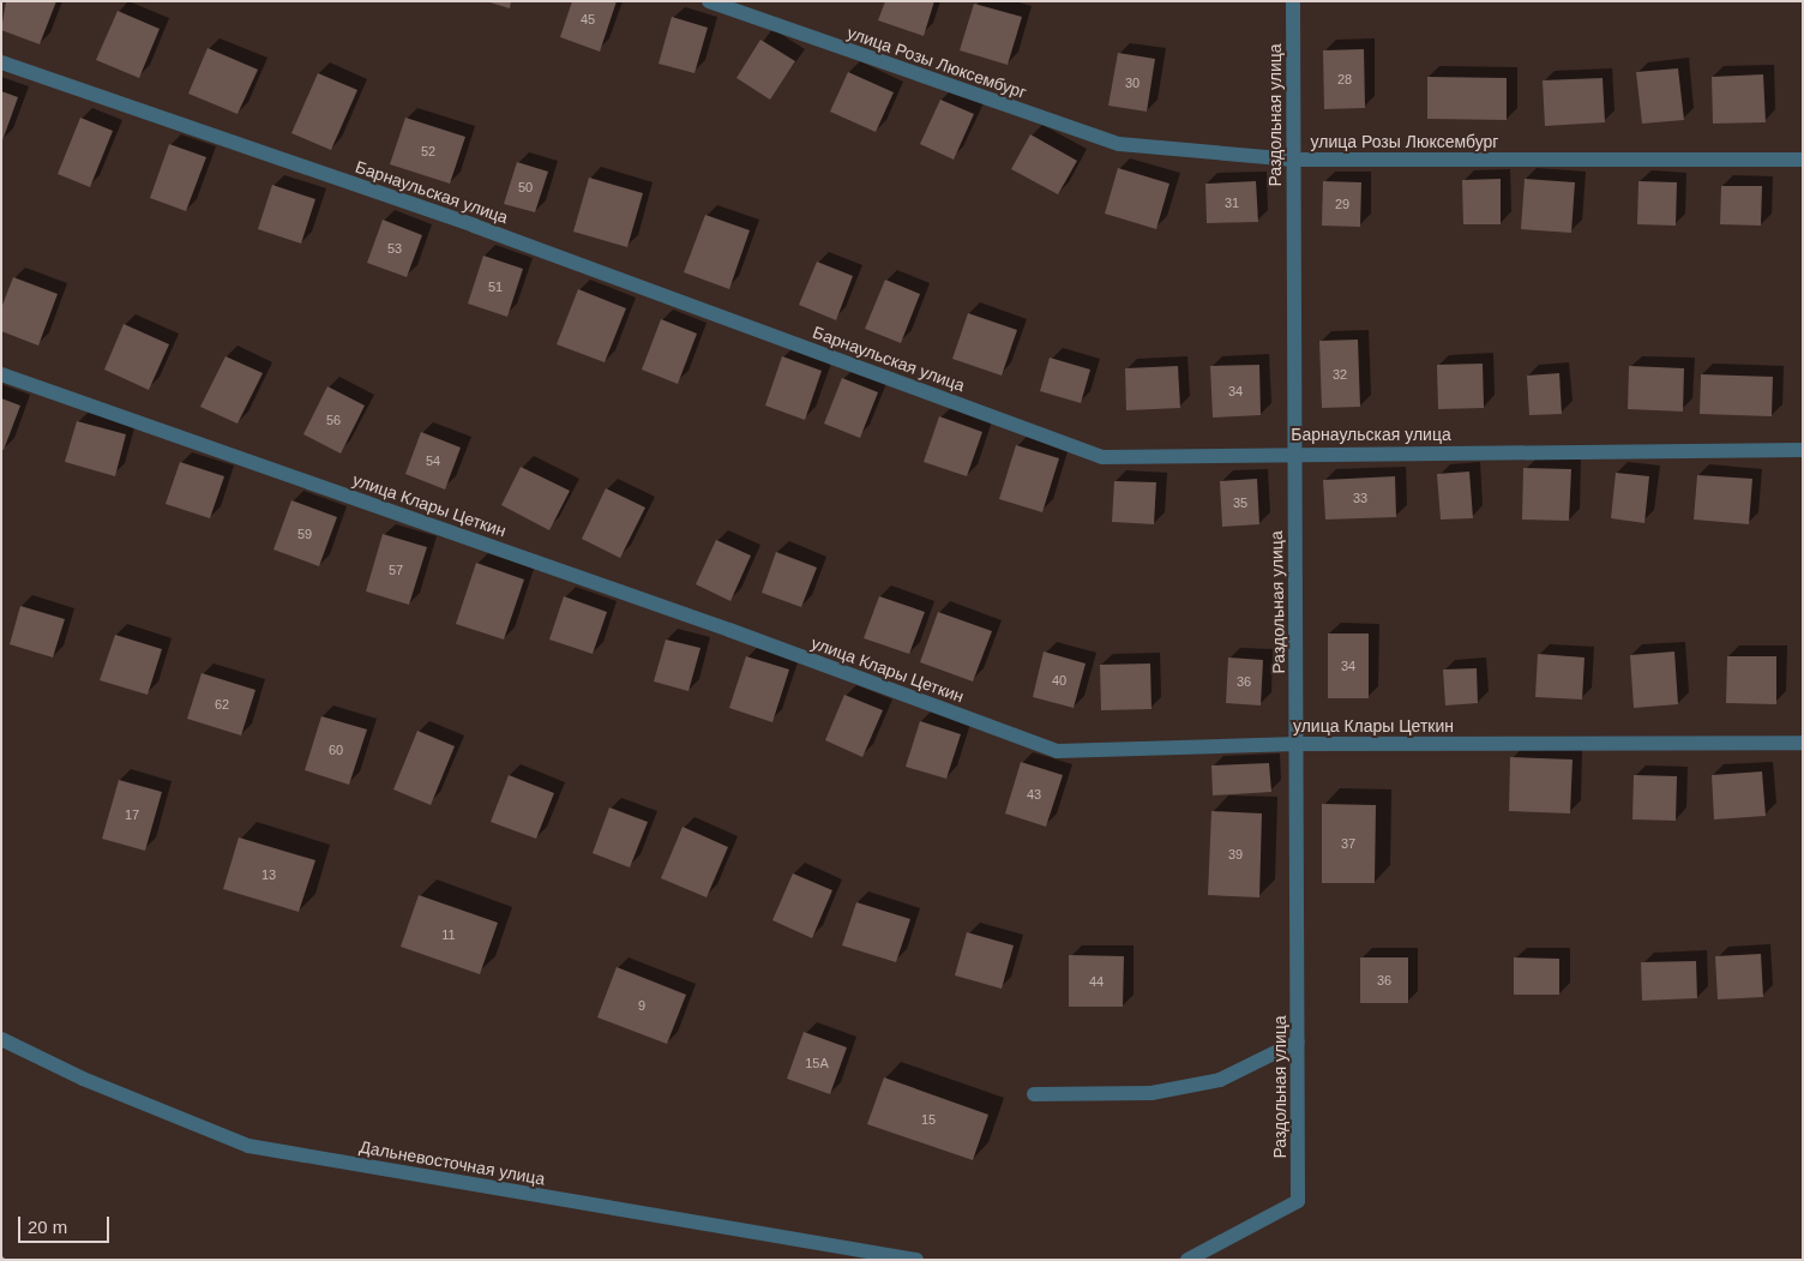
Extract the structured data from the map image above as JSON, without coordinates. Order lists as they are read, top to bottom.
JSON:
{
  "streets": {
    "street": [
      "улица Розы Люксембург",
      "Раздольная улица",
      "Барнаульская улица",
      "улица Клары Цеткин",
      "Дальневосточная улица"
    ]
  },
  "crossings": [
    ["улица Розы Люксембург", "Раздольная улица"],
    ["Раздольная улица", "Барнаульская улица"],
    ["Раздольная улица", "улица Клары Цеткин"]
  ],
  "house_numbers": [
    "45",
    "28",
    "30",
    "52",
    "50",
    "31",
    "29",
    "53",
    "51",
    "32",
    "34",
    "56",
    "54",
    "33",
    "35",
    "59",
    "57",
    "34",
    "40",
    "36",
    "62",
    "60",
    "43",
    "17",
    "37",
    "39",
    "13",
    "11",
    "36",
    "44",
    "9",
    "15А",
    "15"
  ],
  "scale_bar": "20 m"
}
